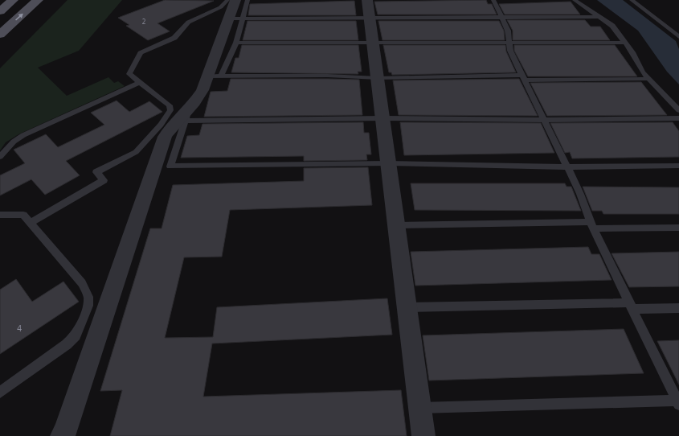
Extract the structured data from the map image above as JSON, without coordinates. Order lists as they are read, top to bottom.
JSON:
{
  "house_numbers": ["2", "4"]
}
